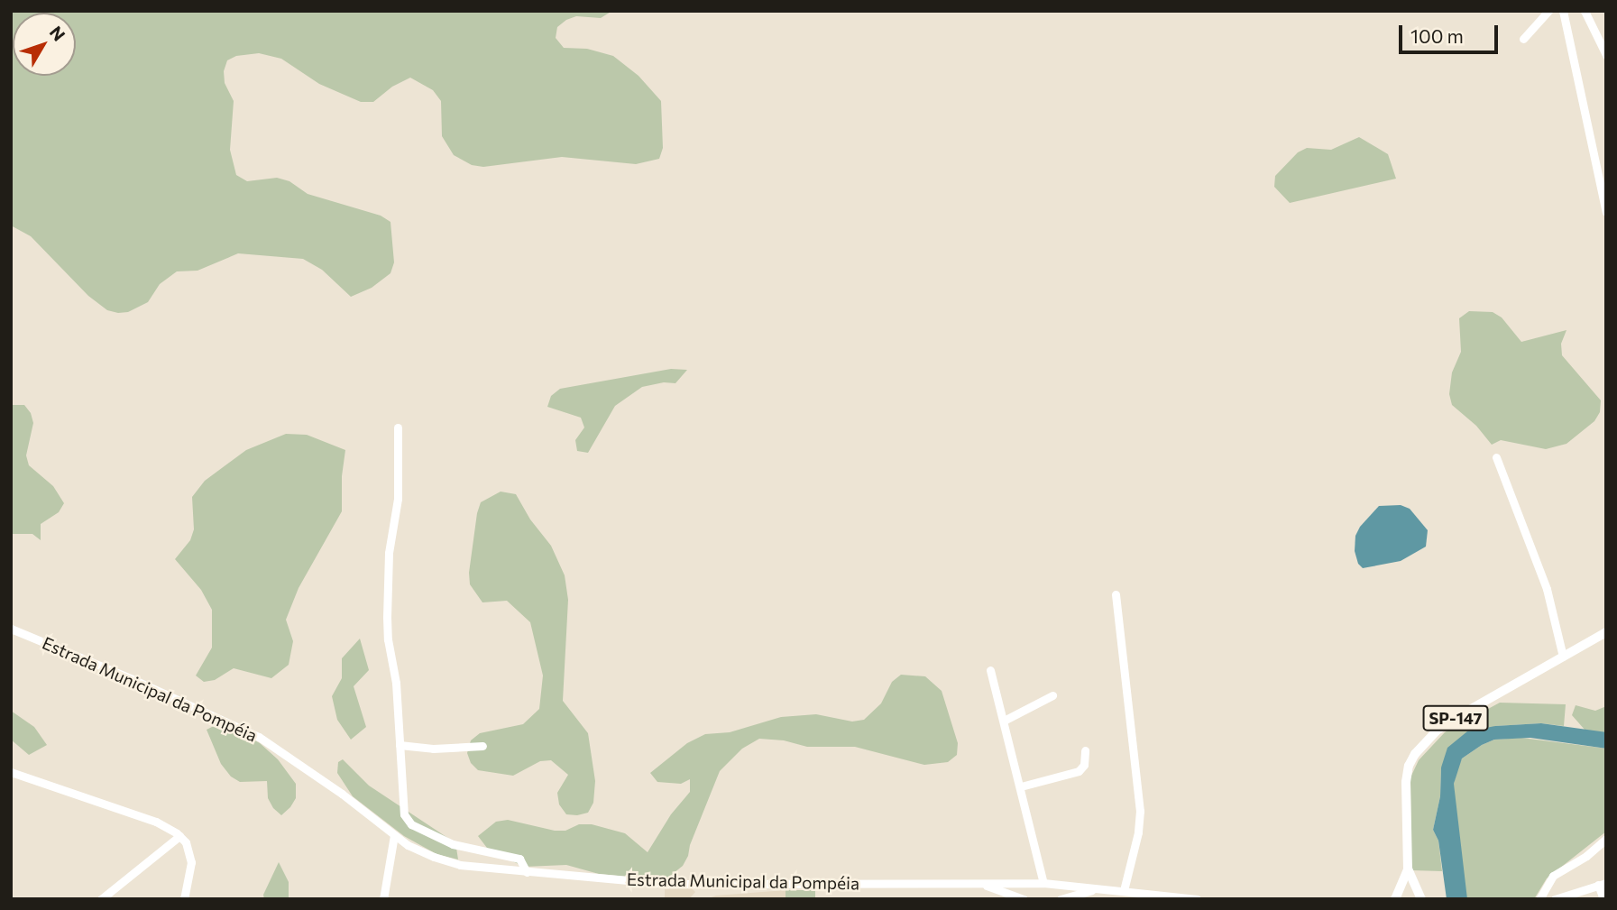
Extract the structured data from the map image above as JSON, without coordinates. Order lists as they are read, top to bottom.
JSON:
{
  "streets": {
    "main road": ["SP-147"],
    "street": ["Estrada Municipal da Pompéia"]
  },
  "scale_bar": "100 m",
  "north": "top right"
}
